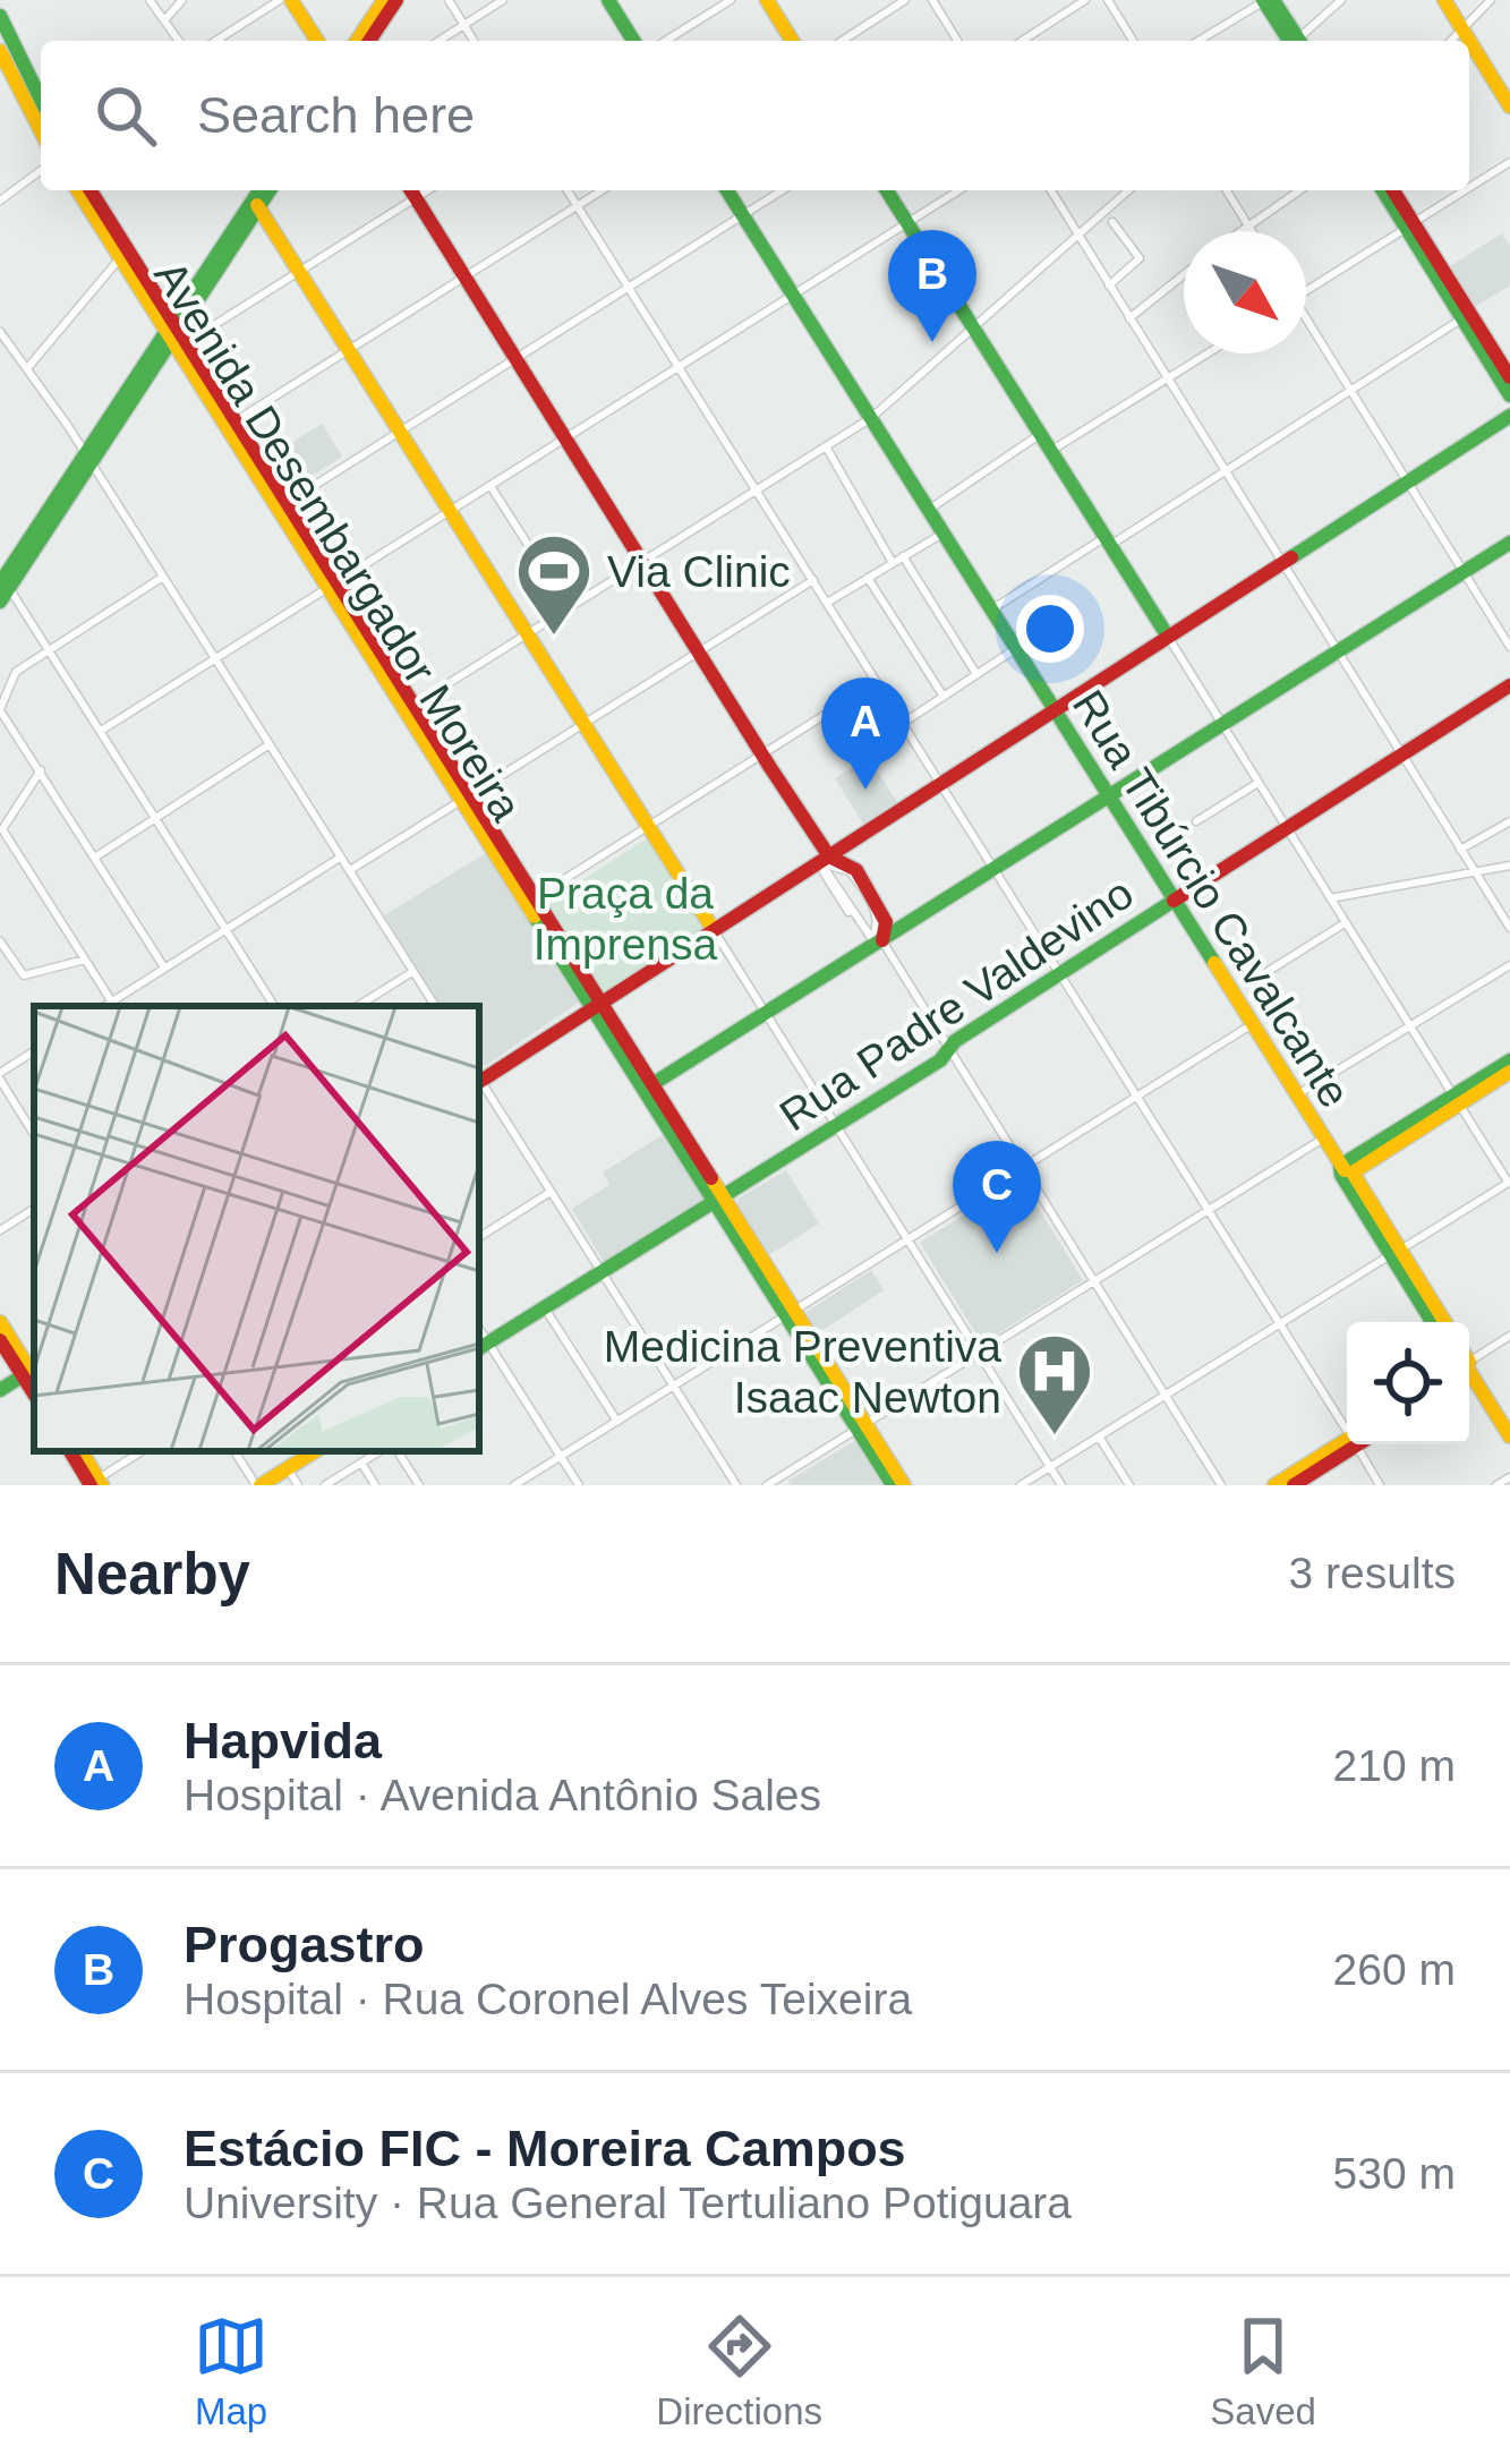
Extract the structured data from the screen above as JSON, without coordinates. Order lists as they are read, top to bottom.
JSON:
{
  "streets": {
    "main road": ["Avenida Desembargador Moreira", "Rua Tibúrcio Cavalcante", "Rua Padre Valdevino"]
  },
  "crossings": [
    ["Avenida Desembargador Moreira", "Rua Padre Valdevino"],
    ["Rua Tibúrcio Cavalcante", "Rua Padre Valdevino"]
  ],
  "parks": ["Praça da Imprensa"],
  "places": {
    "sports": ["Via Clinic"],
    "hospital": ["Medicina Preventiva Isaac Newton"]
  },
  "north": "bottom right",
  "page": {
    "search": "Search here",
    "pins": ["B", "A", "C"],
    "heading": ["Nearby", "3 results"],
    "list": [
      {
        "mark": "A",
        "name": "Hapvida",
        "note": "Hospital · Avenida Antônio Sales",
        "value": "210 m"
      },
      {
        "mark": "B",
        "name": "Progastro",
        "note": "Hospital · Rua Coronel Alves Teixeira",
        "value": "260 m"
      },
      {
        "mark": "C",
        "name": "Estácio FIC - Moreira Campos",
        "note": "University · Rua General Tertuliano Potiguara",
        "value": "530 m"
      }
    ],
    "nav": ["Map", "Directions", "Saved"]
  }
}
